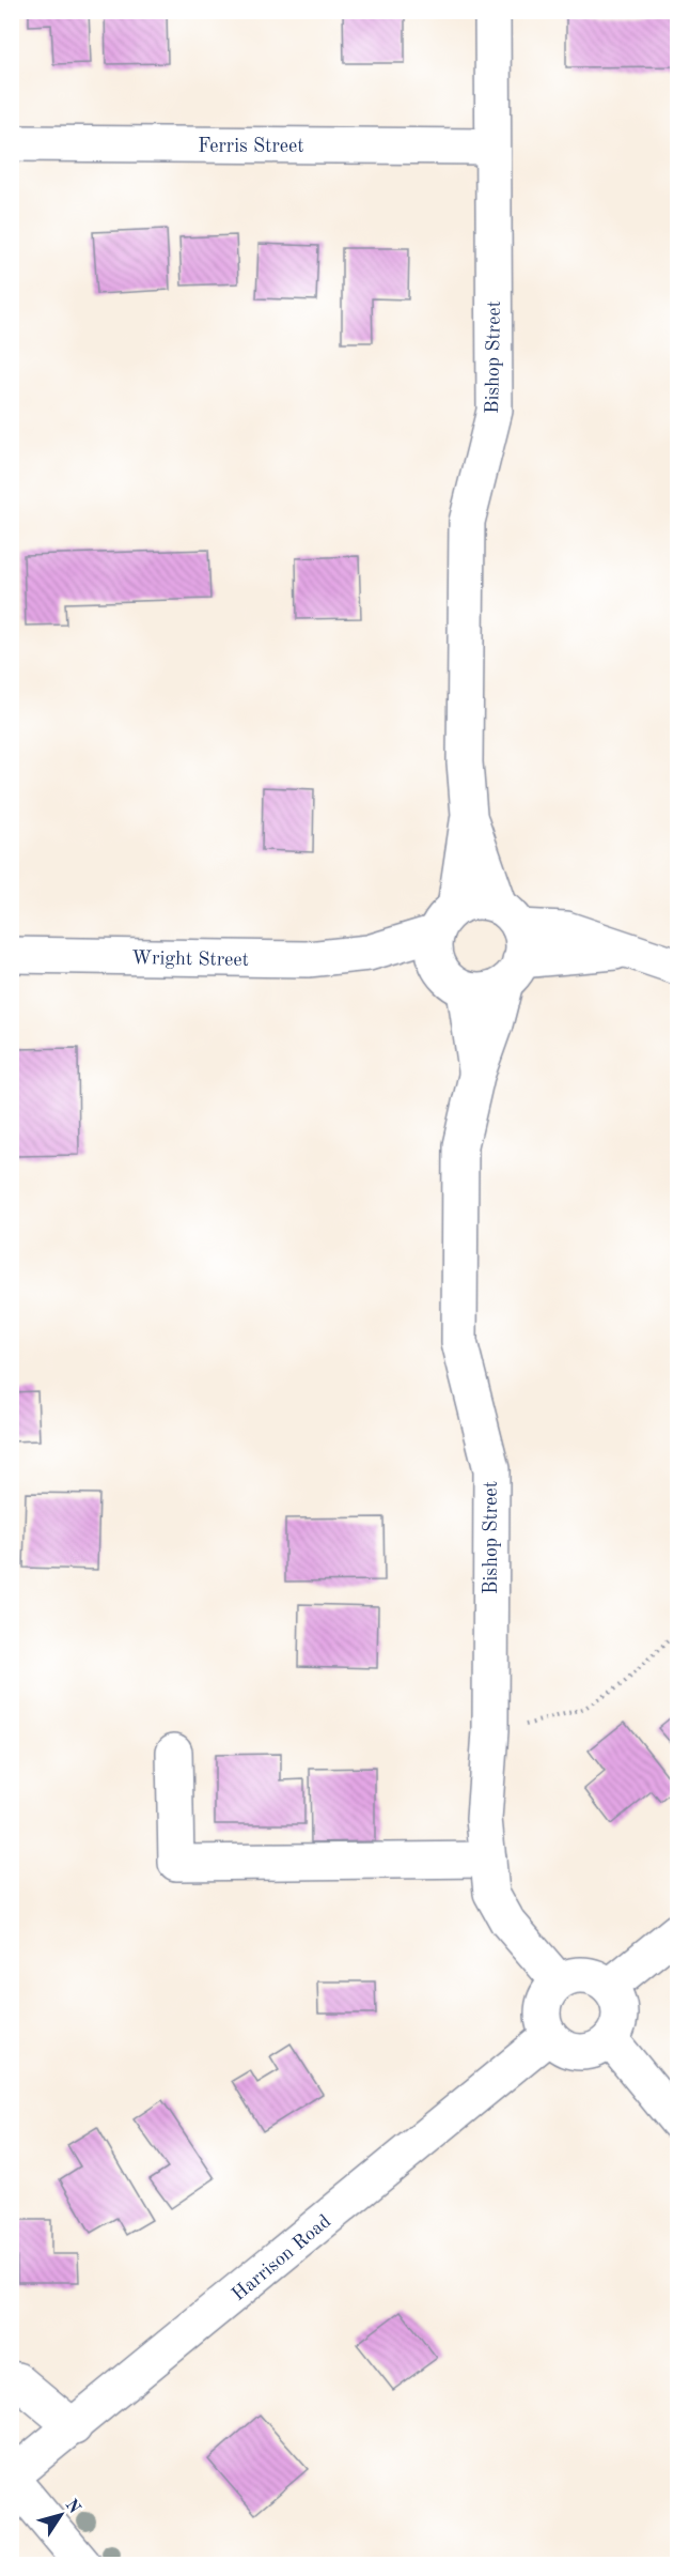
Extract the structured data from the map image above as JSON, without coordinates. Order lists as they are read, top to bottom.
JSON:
{
  "streets": {
    "street": [
      "Ferris Street",
      "Bishop Street",
      "Wright Street",
      "Harrison Road"
    ]
  },
  "crossings": [
    ["Ferris Street", "Bishop Street"],
    ["Bishop Street", "Wright Street"],
    ["Bishop Street", "Harrison Road"]
  ],
  "north": "top right"
}
